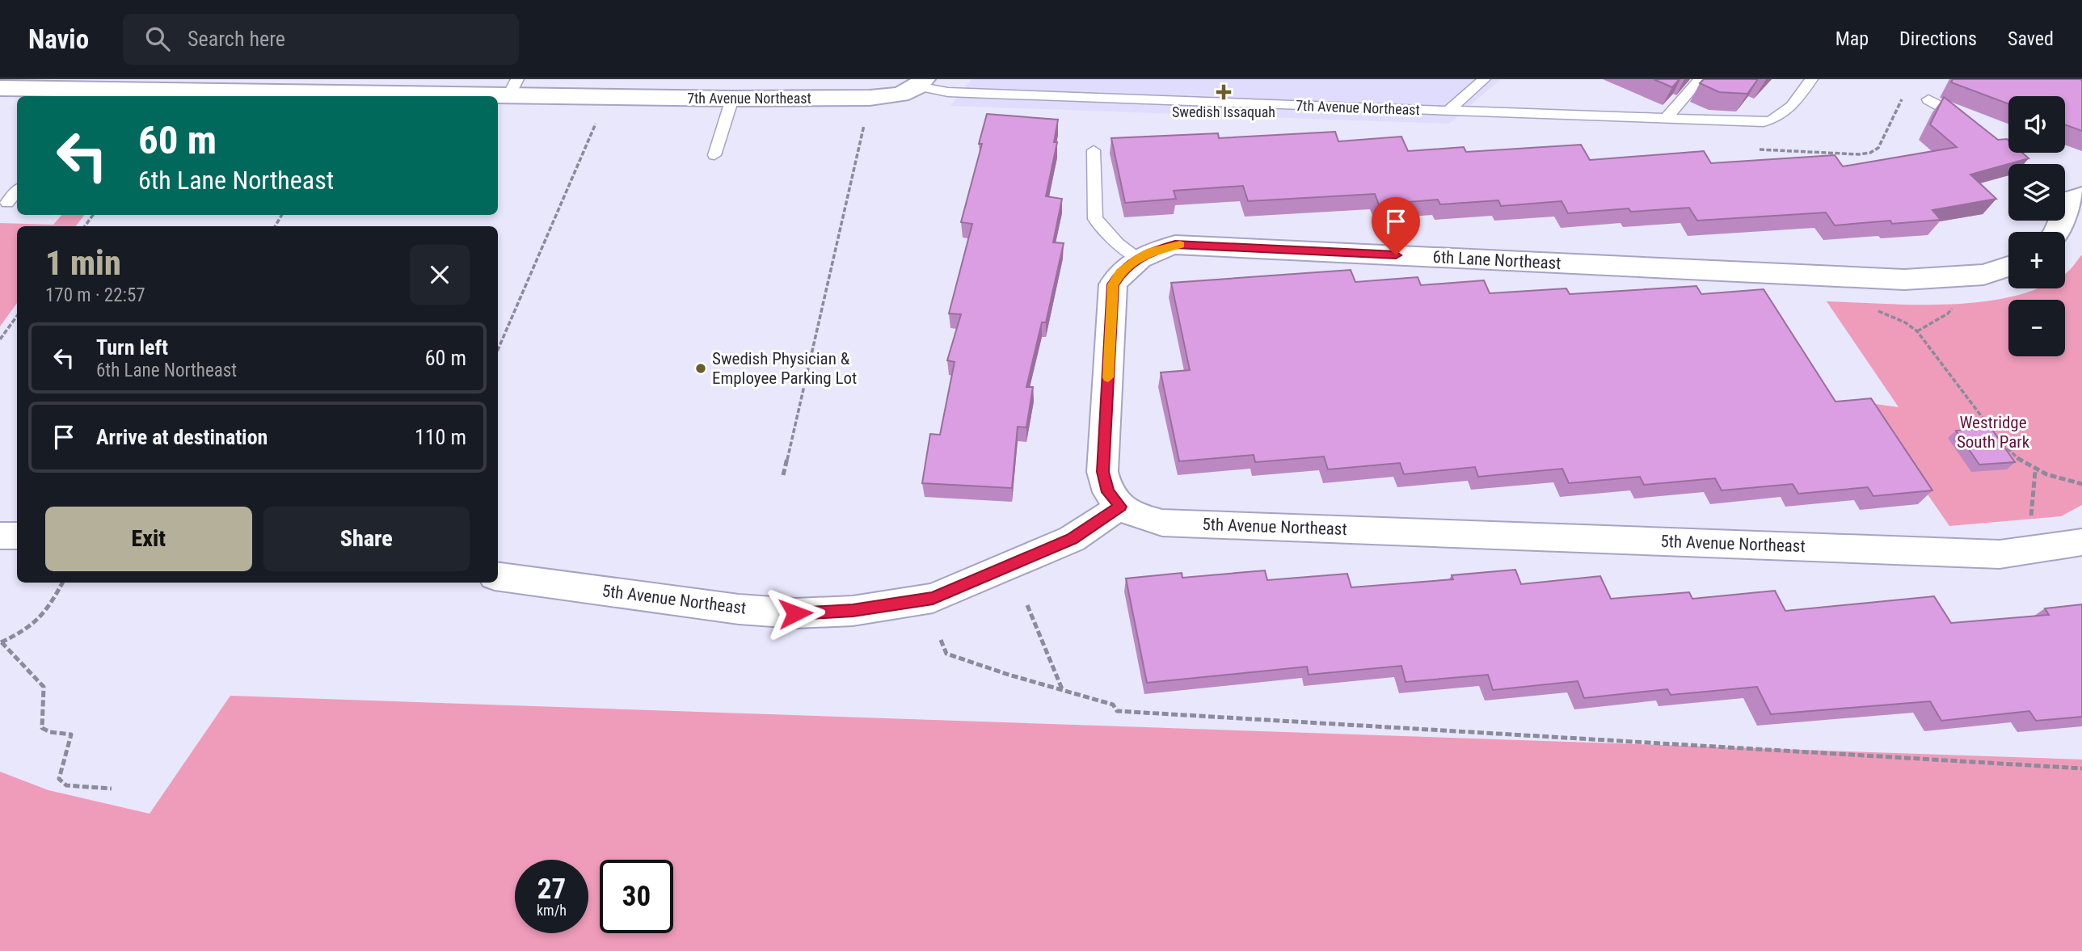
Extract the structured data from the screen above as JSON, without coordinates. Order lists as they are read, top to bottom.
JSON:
{
  "streets": {
    "street": ["7th Avenue Northeast", "6th Lane Northeast", "5th Avenue Northeast"]
  },
  "crossings": [
    ["6th Lane Northeast", "5th Avenue Northeast"]
  ],
  "parks": ["Westridge South Park"],
  "places": {
    "health": ["Swedish Issaquah"],
    "other": ["Swedish Physician & Employee Parking Lot"]
  },
  "page": {
    "header": "Navio",
    "search": "Search here",
    "nav": ["Map", "Directions", "Saved"],
    "map_buttons": ["+", "−"],
    "turn": ["60 m", "6th Lane Northeast"],
    "heading": ["1 min", "170 m · 22:57"],
    "list": [
      {
        "name": "Turn left",
        "note": "6th Lane Northeast",
        "value": "60 m"
      },
      {
        "name": "Arrive at destination",
        "value": "110 m"
      }
    ],
    "buttons": ["Exit", "Share"],
    "speed": "27 km/h",
    "limit": "30"
  }
}
